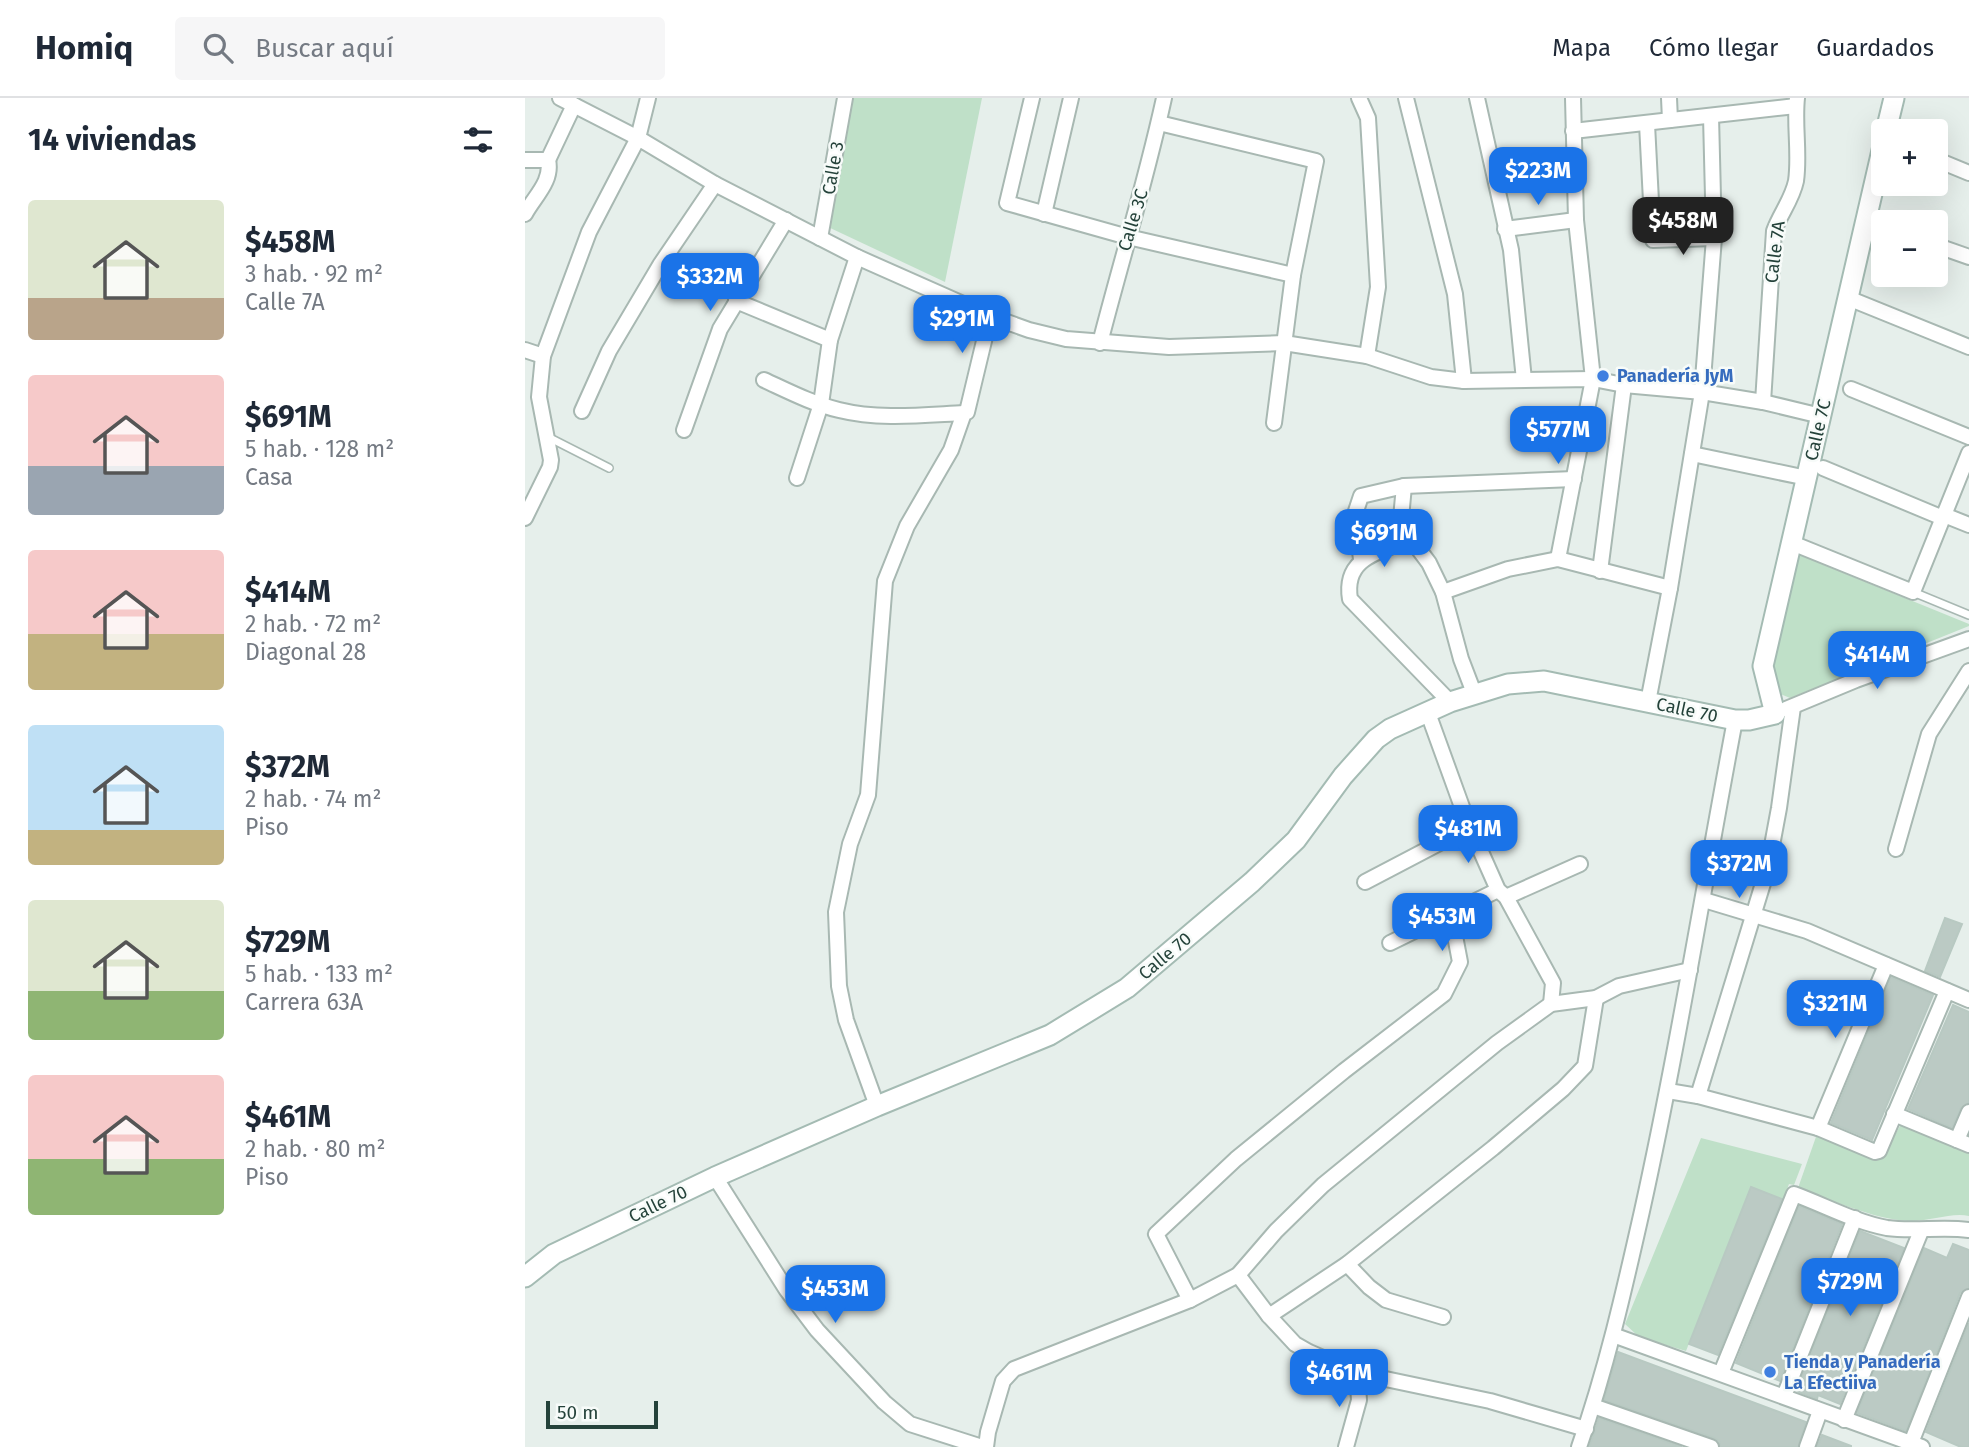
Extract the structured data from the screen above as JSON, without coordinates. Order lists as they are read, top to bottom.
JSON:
{
  "streets": {
    "street": [
      "Calle 3",
      "Calle 3C",
      "Calle 7A",
      "Calle 7C",
      "Calle 70"
    ]
  },
  "crossings": [
    ["Calle 7C", "Calle 70"]
  ],
  "places": ["Panadería JyM", "Tienda y Panadería La Efectiiva"],
  "scale_bar": "50 m",
  "page": {
    "header": "Homiq",
    "search": "Buscar aquí",
    "nav": ["Mapa", "Cómo llegar", "Guardados"],
    "heading": "14 viviendas",
    "map_buttons": ["+", "−"],
    "price": [
      "$223M",
      "$458M",
      "$332M",
      "$291M",
      "$577M",
      "$691M",
      "$414M",
      "$481M",
      "$372M",
      "$453M",
      "$321M",
      "$729M",
      "$453M",
      "$461M"
    ],
    "list": [
      {
        "name": "$458M",
        "note": "3 hab. · 92 m² · Calle 7A"
      },
      {
        "name": "$691M",
        "note": "5 hab. · 128 m² · Casa"
      },
      {
        "name": "$414M",
        "note": "2 hab. · 72 m² · Diagonal 28"
      },
      {
        "name": "$372M",
        "note": "2 hab. · 74 m² · Piso"
      },
      {
        "name": "$729M",
        "note": "5 hab. · 133 m² · Carrera 63A"
      },
      {
        "name": "$461M",
        "note": "2 hab. · 80 m² · Piso"
      }
    ],
    "scale": "50 m"
  }
}
